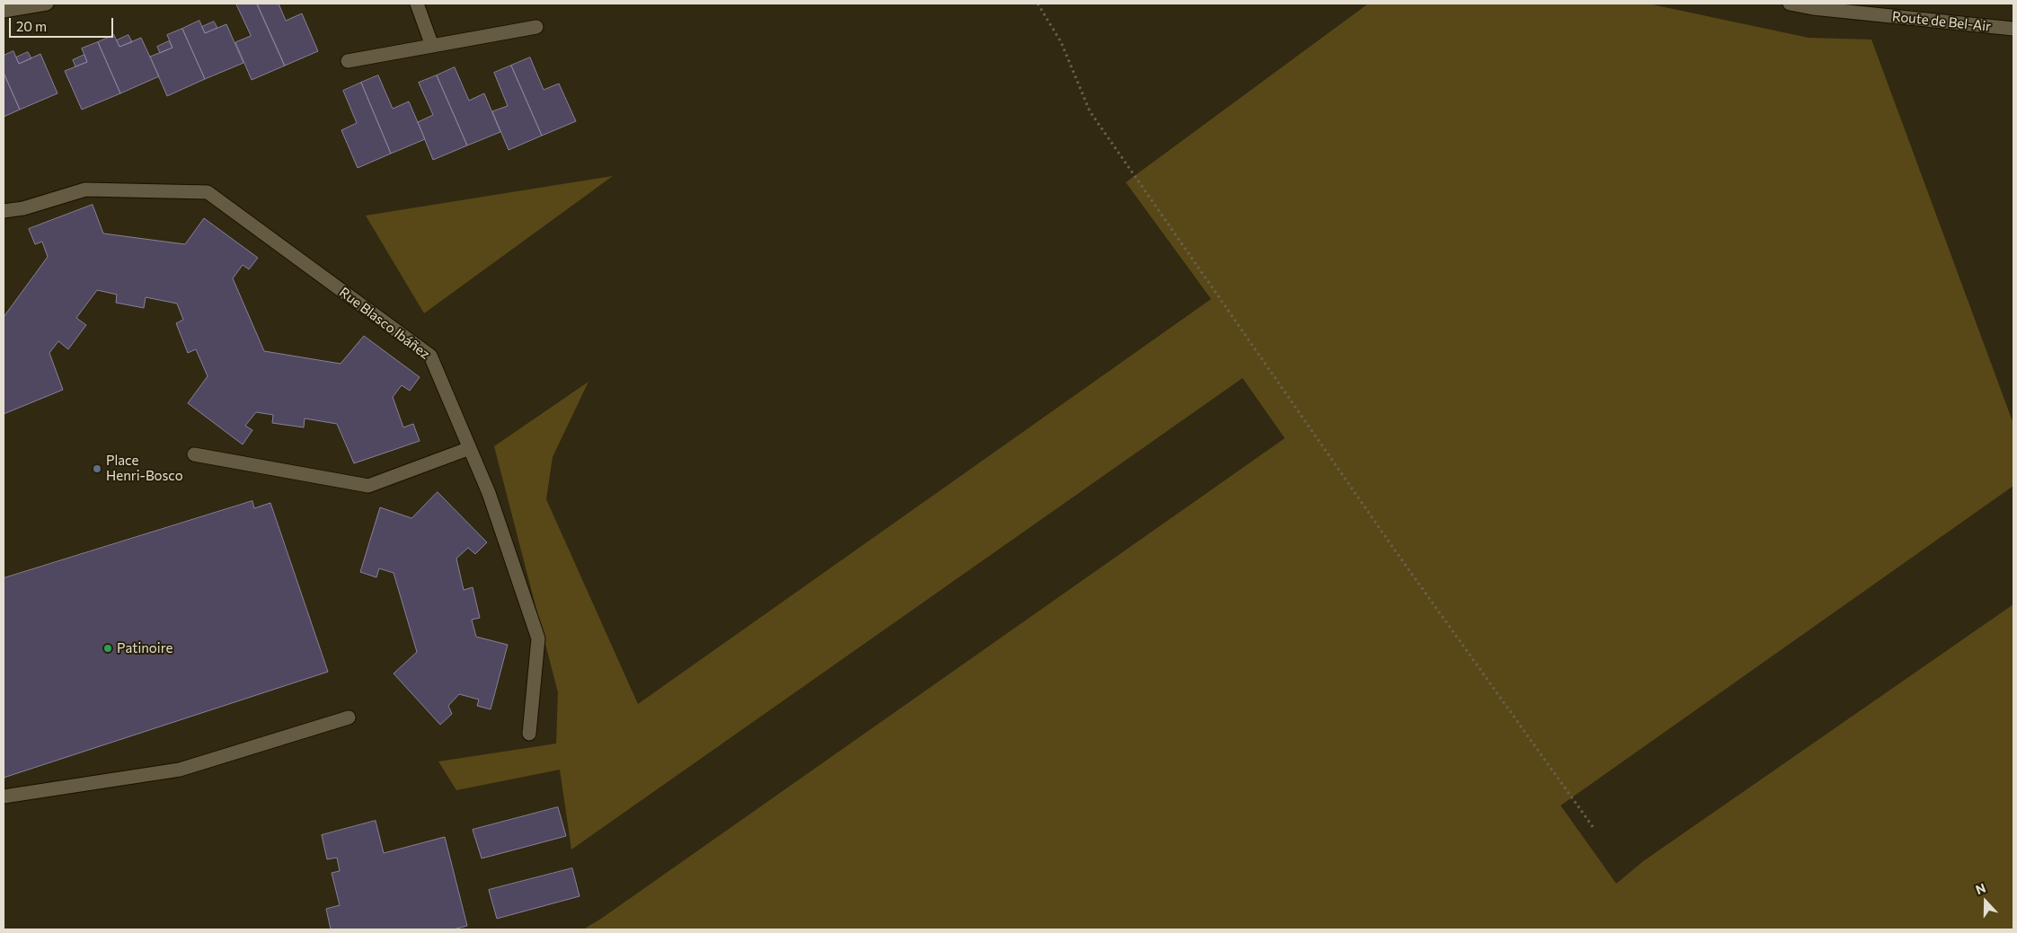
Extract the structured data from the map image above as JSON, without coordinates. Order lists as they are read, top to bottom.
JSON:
{
  "streets": {
    "street": ["Route de Bel-Air", "Rue Blasco Ibáñez"]
  },
  "places": ["Place Henri-Bosco", "Patinoire"],
  "scale_bar": "20 m",
  "north": "top"
}
